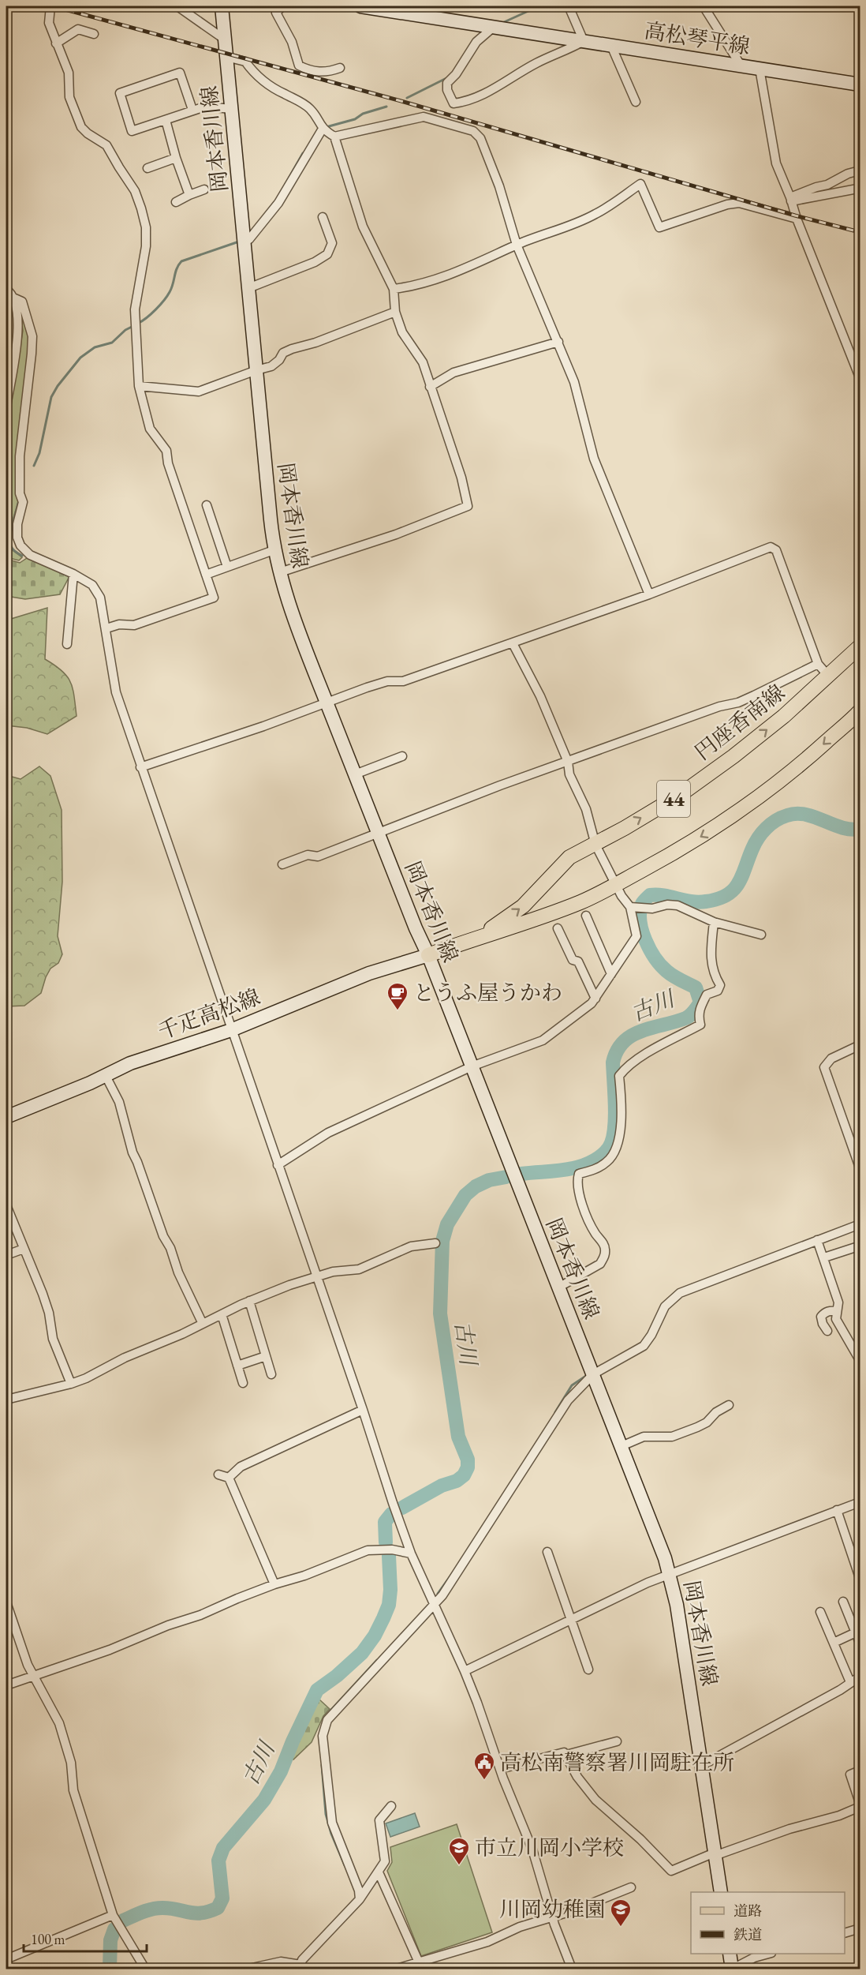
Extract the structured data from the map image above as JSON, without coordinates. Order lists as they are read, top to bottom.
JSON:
{
  "streets": {
    "main road": [
      "高松琴平線",
      "岡本香川線",
      "円座香南線",
      "44",
      "千疋高松線"
    ]
  },
  "crossings": [
    ["岡本香川線", "円座香南線"],
    ["岡本香川線", "千疋高松線"],
    ["円座香南線", "千疋高松線"]
  ],
  "water": ["古川"],
  "places": {
    "cafe": ["とうふ屋うかわ"],
    "public building": ["高松南警察署川岡駐在所"],
    "school or university": ["市立川岡小学校", "川岡幼稚園"]
  },
  "legend": ["道路", "鉄道"],
  "scale_bar": "100 m"
}
